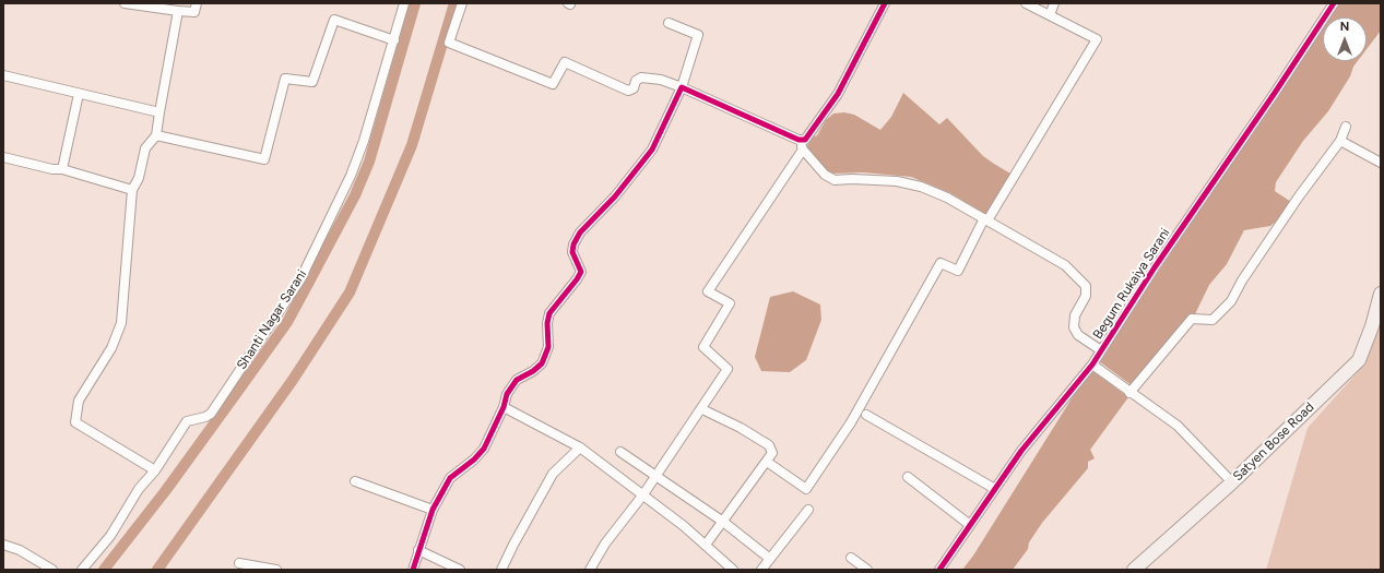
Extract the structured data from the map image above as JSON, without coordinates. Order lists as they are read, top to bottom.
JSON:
{
  "streets": {
    "main road": ["Satyen Bose Road"],
    "street": ["Begum Rukaiya Sarani", "Shanti Nagar Sarani"]
  },
  "north": "top"
}
